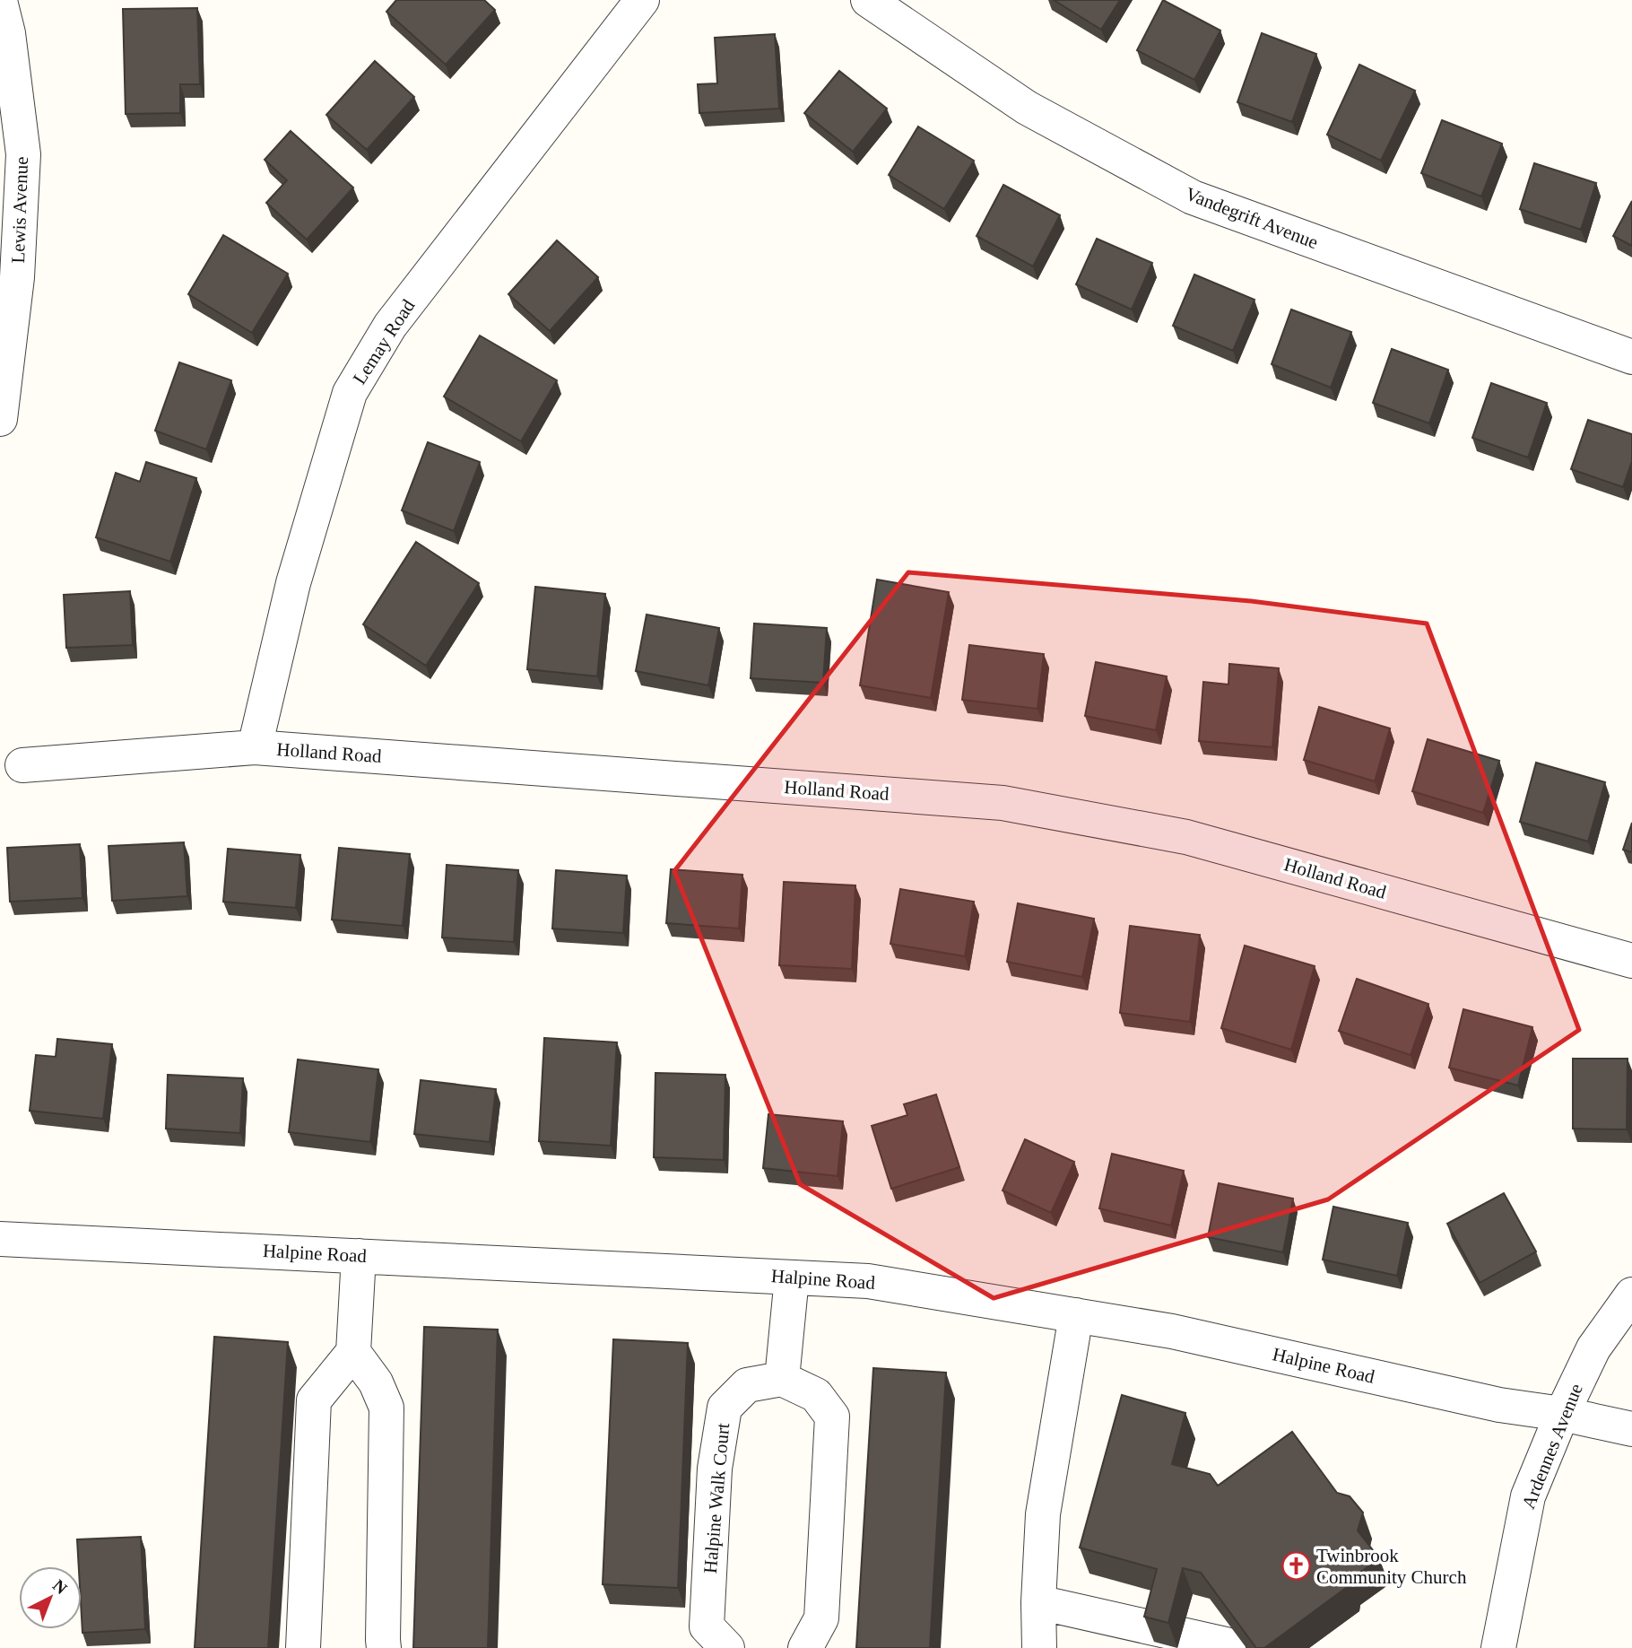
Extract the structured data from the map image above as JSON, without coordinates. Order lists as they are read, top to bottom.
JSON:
{
  "streets": {
    "street": [
      "Lewis Avenue",
      "Vandegrift Avenue",
      "Lemay Road",
      "Holland Road",
      "Halpine Road",
      "Ardennes Avenue",
      "Halpine Walk Court"
    ]
  },
  "crossings": [
    ["Lemay Road", "Holland Road"],
    ["Halpine Road", "Ardennes Avenue"]
  ],
  "places": {
    "church": ["Twinbrook Community Church"]
  },
  "north": "top right"
}
